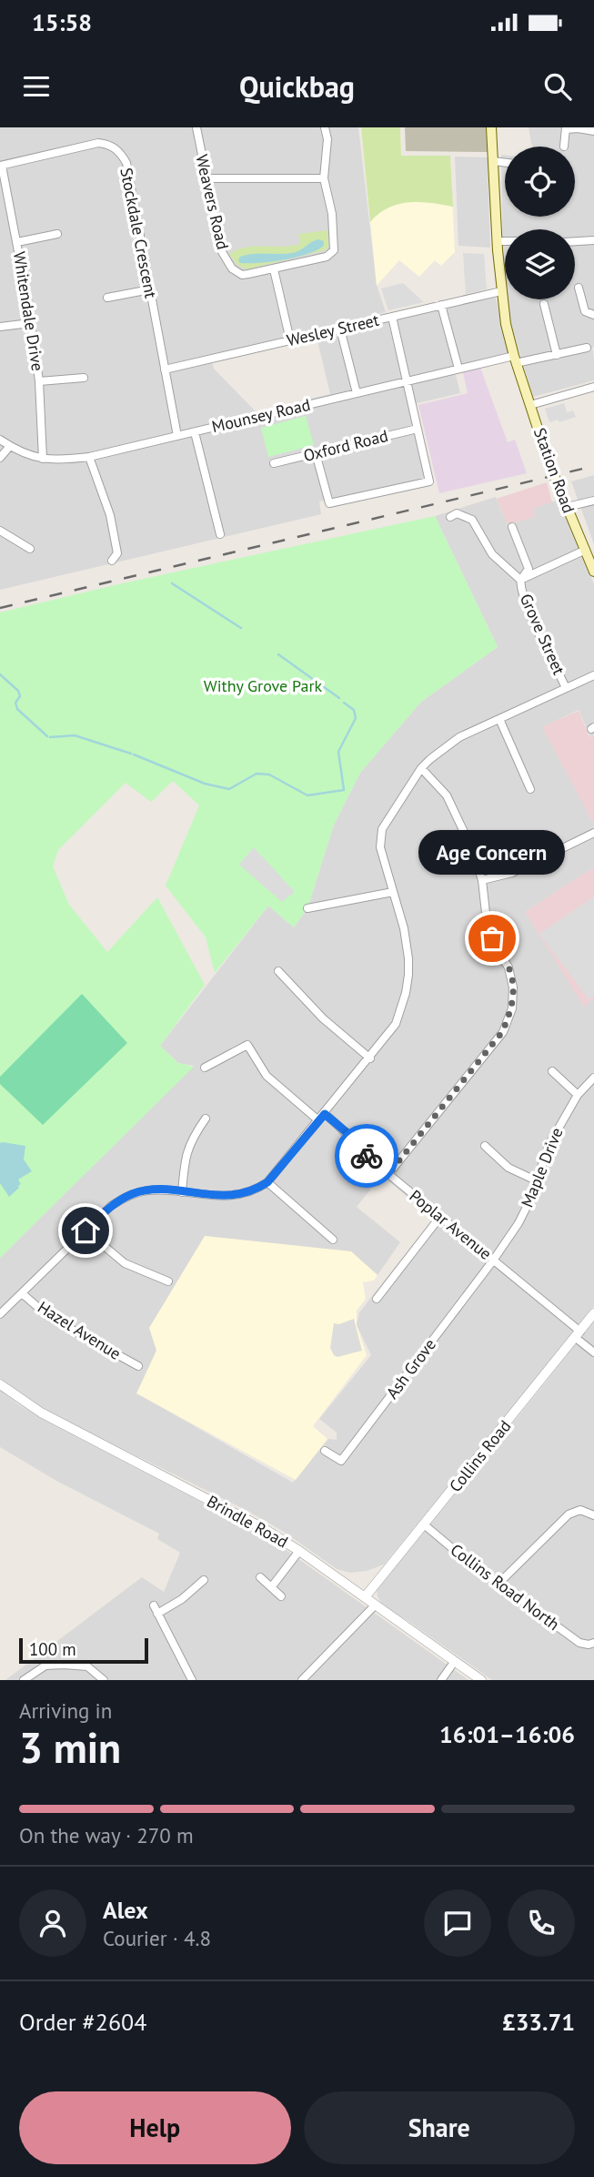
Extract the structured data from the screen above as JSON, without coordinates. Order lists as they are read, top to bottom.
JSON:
{
  "streets": {
    "main road": ["Station Road"],
    "street": [
      "Weavers Road",
      "Stockdale Crescent",
      "Whitendale Drive",
      "Wesley Street",
      "Mounsey Road",
      "Oxford Road",
      "Grove Street",
      "Maple Drive",
      "Poplar Avenue",
      "Hazel Avenue",
      "Ash Grove",
      "Collins Road",
      "Brindle Road",
      "Collins Road North"
    ]
  },
  "crossings": [
    ["Stockdale Crescent", "Whitendale Drive"],
    ["Stockdale Crescent", "Wesley Street"],
    ["Stockdale Crescent", "Mounsey Road"],
    ["Whitendale Drive", "Mounsey Road"],
    ["Wesley Street", "Station Road"],
    ["Mounsey Road", "Station Road"],
    ["Maple Drive", "Poplar Avenue"],
    ["Maple Drive", "Ash Grove"],
    ["Poplar Avenue", "Ash Grove"],
    ["Poplar Avenue", "Collins Road"],
    ["Collins Road", "Brindle Road"],
    ["Collins Road", "Collins Road North"]
  ],
  "parks": ["Withy Grove Park"],
  "places": ["Age Concern"],
  "scale_bar": "100 m",
  "page": {
    "status": "15:58",
    "header": "Quickbag",
    "bubble": "Age Concern",
    "scale": "100 m",
    "heading": ["3 min", "Arriving in", "16:01–16:06"],
    "panel": [
      "Alex",
      "Courier · 4.8",
      "Order #2604",
      "£33.71"
    ],
    "bar": "On the way · 270 m",
    "buttons": ["Help", "Share"]
  }
}
